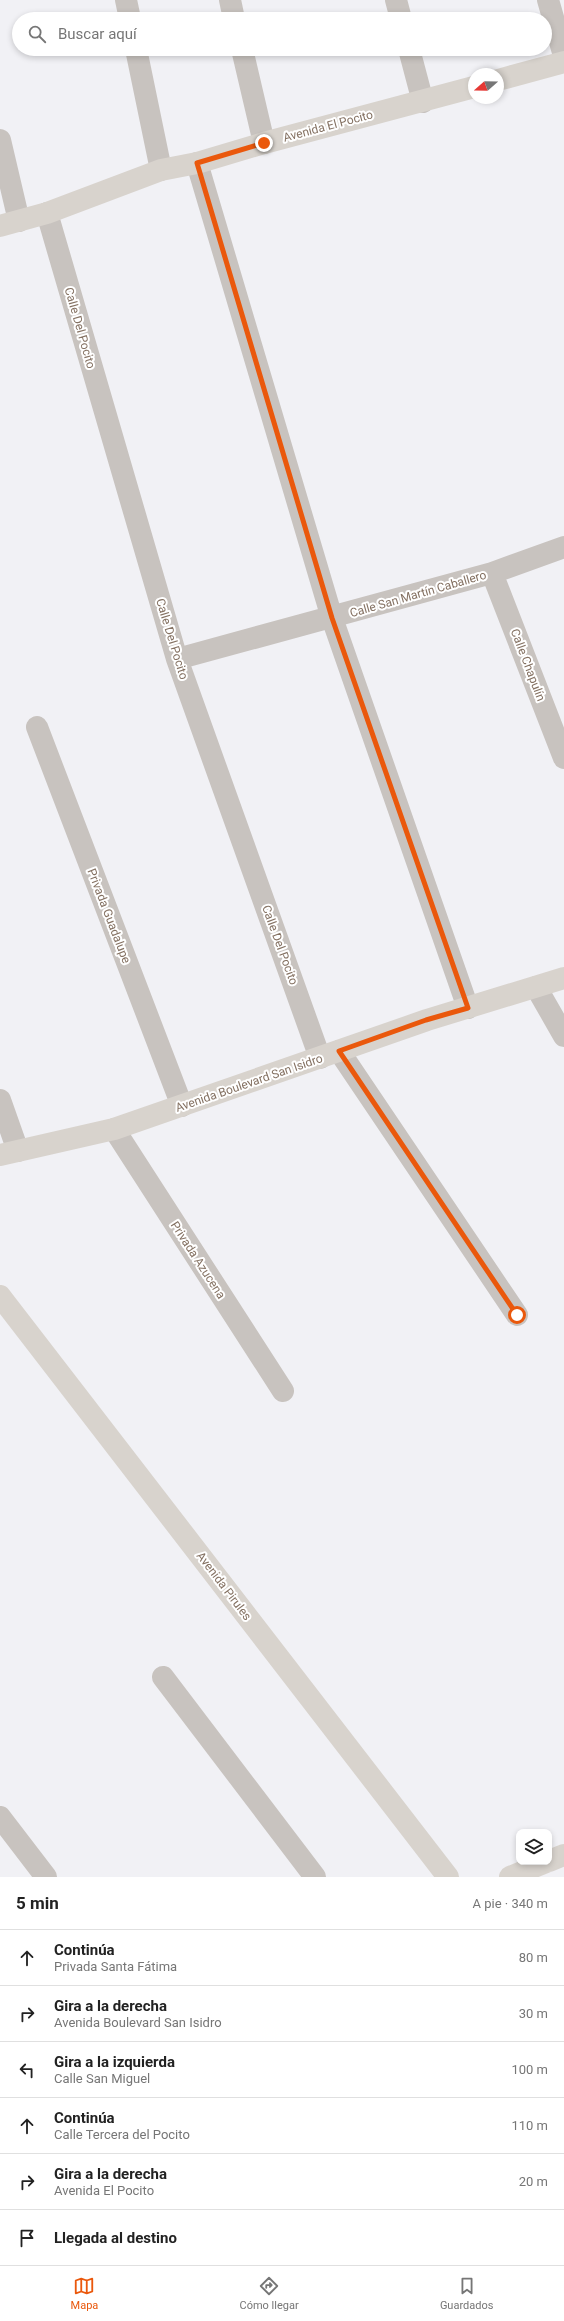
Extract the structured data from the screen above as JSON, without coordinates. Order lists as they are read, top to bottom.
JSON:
{
  "streets": {
    "main road": ["Avenida El Pocito", "Avenida Boulevard San Isidro", "Avenida Pirules"],
    "street": [
      "Calle Del Pocito",
      "Calle San Martín Caballero",
      "Calle Chapulín",
      "Privada Guadalupe",
      "Privada Azucena"
    ]
  },
  "crossings": [
    ["Avenida El Pocito", "Calle Del Pocito"],
    ["Calle Del Pocito", "Calle San Martín Caballero"],
    ["Calle Del Pocito", "Avenida Boulevard San Isidro"],
    ["Calle San Martín Caballero", "Calle Chapulín"],
    ["Privada Guadalupe", "Avenida Boulevard San Isidro"],
    ["Avenida Boulevard San Isidro", "Privada Azucena"]
  ],
  "north": "left",
  "page": {
    "search": "Buscar aquí",
    "heading": ["5 min", "A pie · 340 m"],
    "list": [
      ["Continúa", "Privada Santa Fátima", "80 m"],
      ["Gira a la derecha", "Avenida Boulevard San Isidro", "30 m"],
      ["Gira a la izquierda", "Calle San Miguel", "100 m"],
      ["Continúa", "Calle Tercera del Pocito", "110 m"],
      ["Gira a la derecha", "Avenida El Pocito", "20 m"],
      "Llegada al destino"
    ],
    "nav": ["Mapa", "Cómo llegar", "Guardados"]
  }
}
